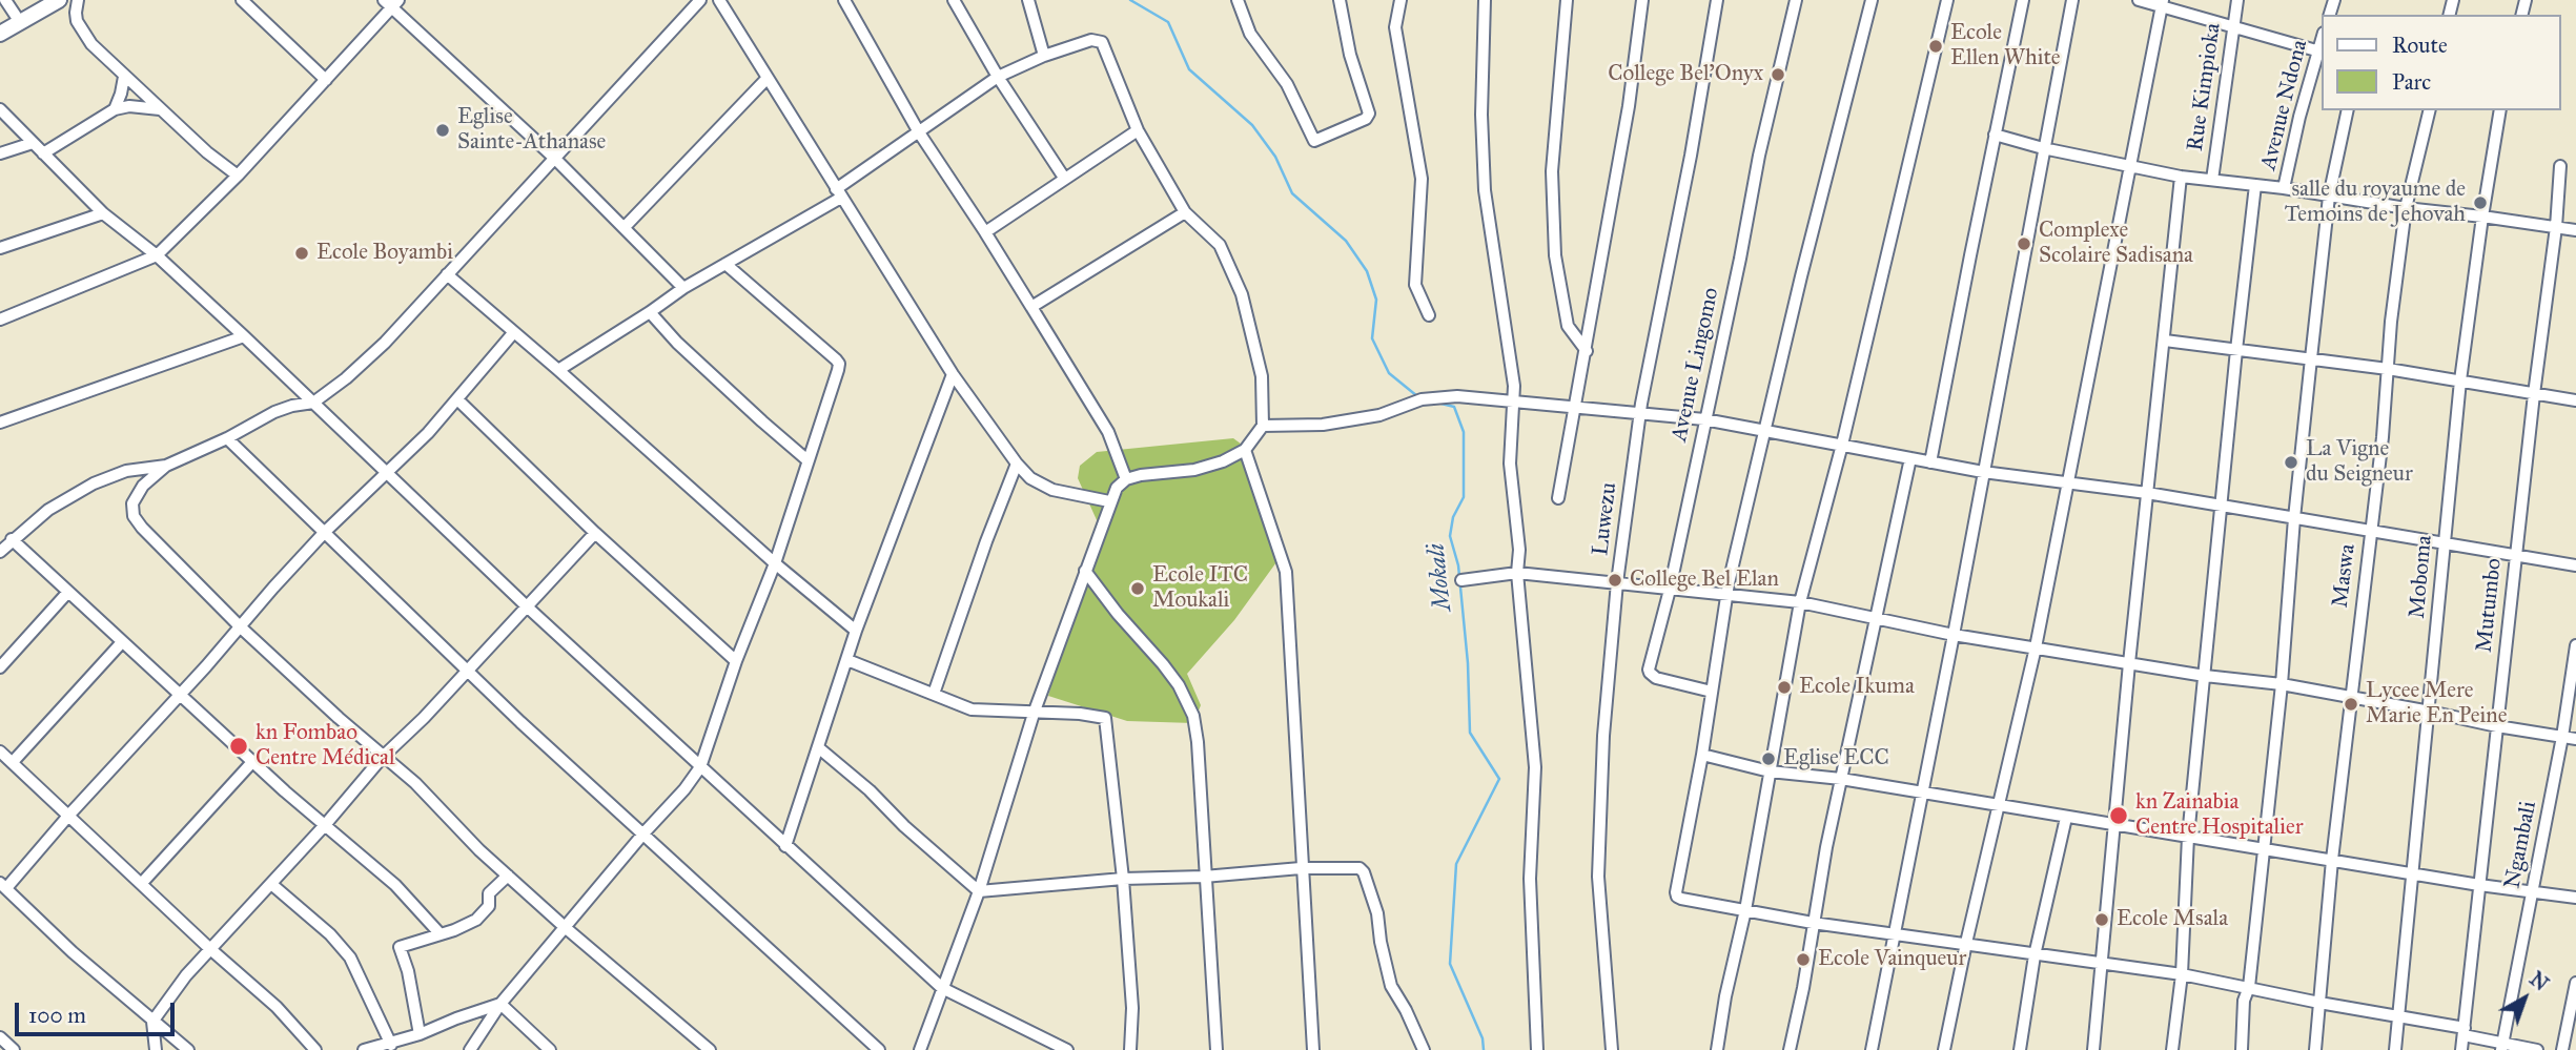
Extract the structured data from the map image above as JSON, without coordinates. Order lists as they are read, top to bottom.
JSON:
{
  "streets": {
    "street": [
      "Rue Kimpioka",
      "Avenue Ndona",
      "Avenue Lingomo",
      "Luwezu",
      "Maswa",
      "Moboma",
      "Mutumbo",
      "Ngambali"
    ]
  },
  "water": ["Mokali"],
  "places": [
    "Ecole Ellen White",
    "College Bel'Onyx",
    "Eglise Sainte-Athanase",
    "salle du royaume de Temoins de Jehovah",
    "Complexe Scolaire Sadisana",
    "Ecole Boyambi",
    "La Vigne du Seigneur",
    "College Bel Elan",
    "Ecole ITC Moukali",
    "Ecole Ikuma",
    "Lycee Mere Marie En Peine",
    "kn Fombao Centre Médical",
    "Eglise ECC",
    "kn Zainabia Centre Hospitalier",
    "Ecole Msala",
    "Ecole Vainqueur"
  ],
  "legend": ["Route", "Parc"],
  "scale_bar": "100 m",
  "north": "top right"
}
